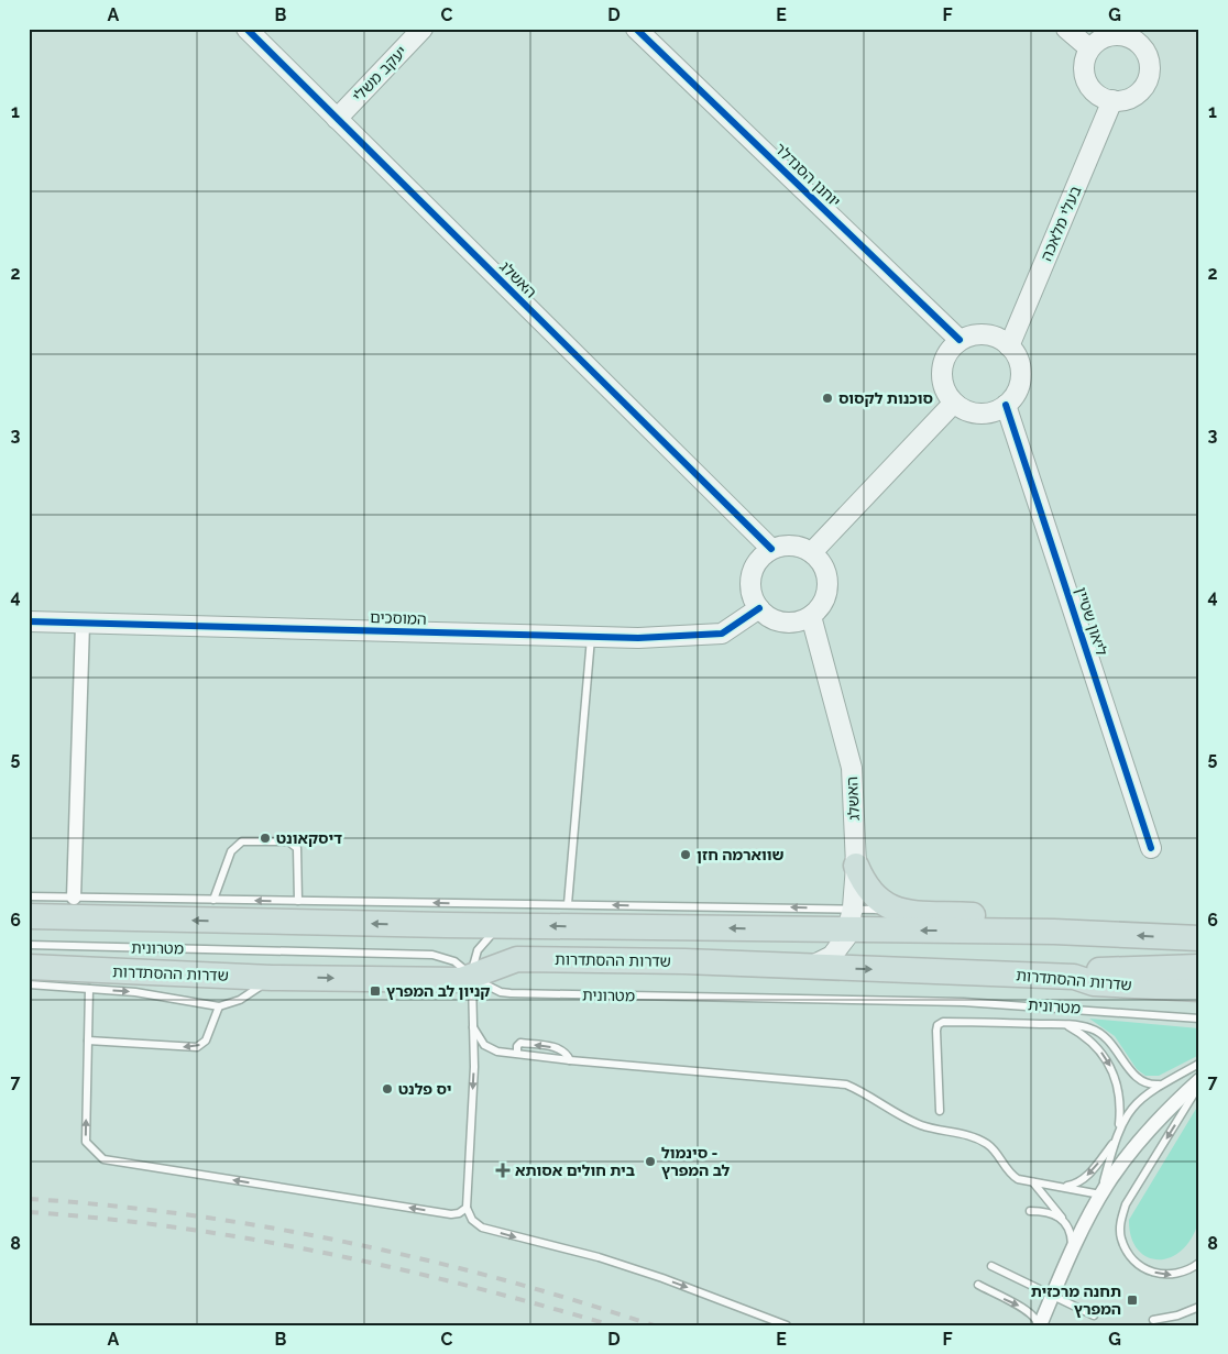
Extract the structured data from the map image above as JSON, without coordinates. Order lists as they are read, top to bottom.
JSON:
{
  "streets": {
    "highway": ["שדרות ההסתדרות"],
    "street": [
      "יעקב משלי",
      "יוחנן הסנדלר",
      "בעלי מלאכה",
      "האשלג",
      "המוסכים",
      "ליאון שטיין"
    ],
    "lane": ["מטרונית"]
  },
  "crossings": [
    ["יעקב משלי", "האשלג"],
    ["יוחנן הסנדלר", "בעלי מלאכה"],
    ["יוחנן הסנדלר", "ליאון שטיין"],
    ["בעלי מלאכה", "ליאון שטיין"],
    ["האשלג", "המוסכים"],
    ["האשלג", "שדרות ההסתדרות"],
    ["מטרונית", "שדרות ההסתדרות"]
  ],
  "places": {
    "other": [
      "סוכנות לקסוס",
      "דיסקאונט",
      "שווארמה חזן",
      "יס פלנט",
      "סינמול - לב המפרץ"
    ],
    "transit": ["קניון לב המפרץ", "תחנה מרכזית המפרץ"],
    "health": ["בית חולים אסותא"]
  },
  "grid": {
    "columns": [
      "A",
      "B",
      "C",
      "D",
      "E",
      "F",
      "G"
    ],
    "rows": [
      "1",
      "2",
      "3",
      "4",
      "5",
      "6",
      "7",
      "8"
    ]
  }
}
